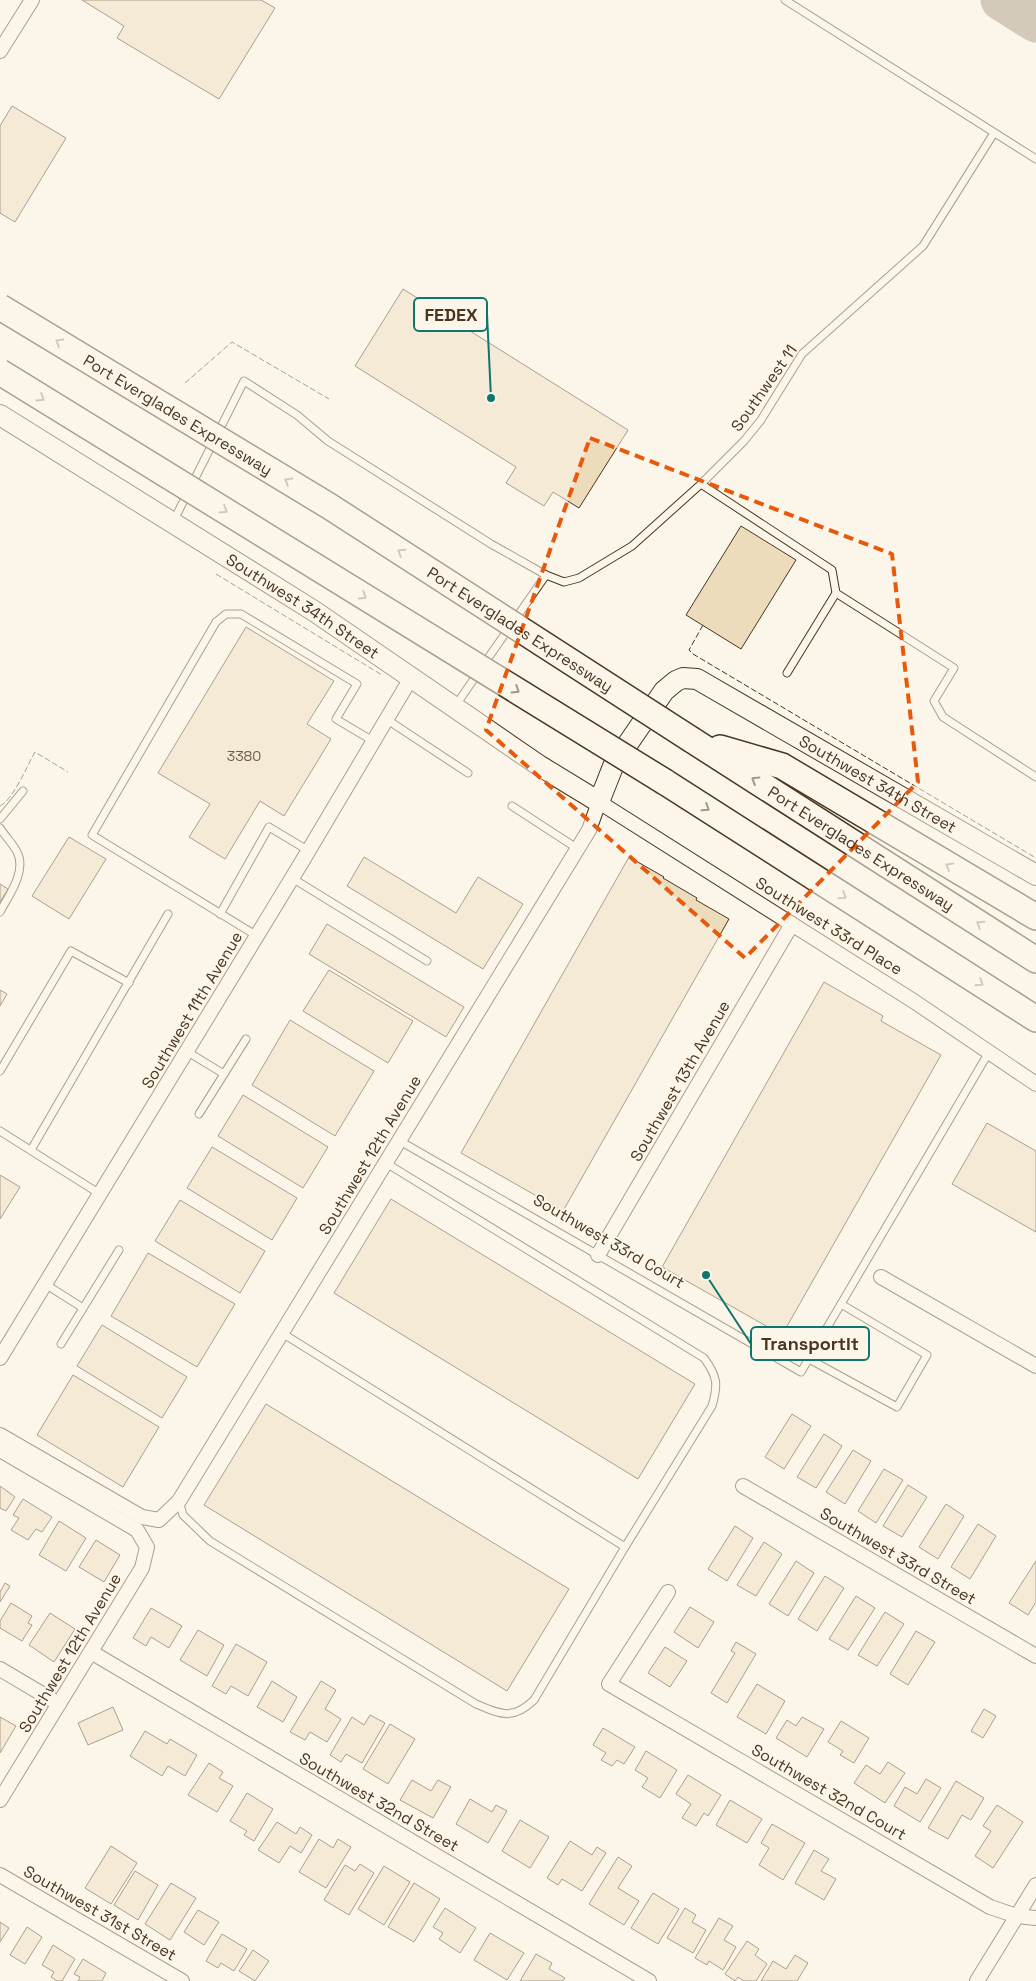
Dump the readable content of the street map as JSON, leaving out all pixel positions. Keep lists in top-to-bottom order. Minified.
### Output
{"streets":{"highway":["Port Everglades Expressway"],"street":["Southwest 34th Street","Southwest 33rd Place","Southwest 11th Avenue","Southwest 13th Avenue","Southwest 12th Avenue","Southwest 33rd Street","Southwest 32nd Court","Southwest 32nd Street","Southwest 31st Street"],"lane":["Southwest 11","Southwest 33rd Court"]},"crossings":[["Southwest 34th Street","Southwest 33rd Place"],["Southwest 34th Street","Southwest 11th Avenue"],["Southwest 34th Street","Southwest 12th Avenue"],["Southwest 33rd Place","Southwest 13th Avenue"],["Southwest 33rd Place","Southwest 12th Avenue"],["Southwest 13th Avenue","Southwest 33rd Court"],["Southwest 12th Avenue","Southwest 33rd Court"],["Southwest 12th Avenue","Southwest 32nd Street"]],"places":["FEDEX","TransportIt"],"house_numbers":["3380"]}
